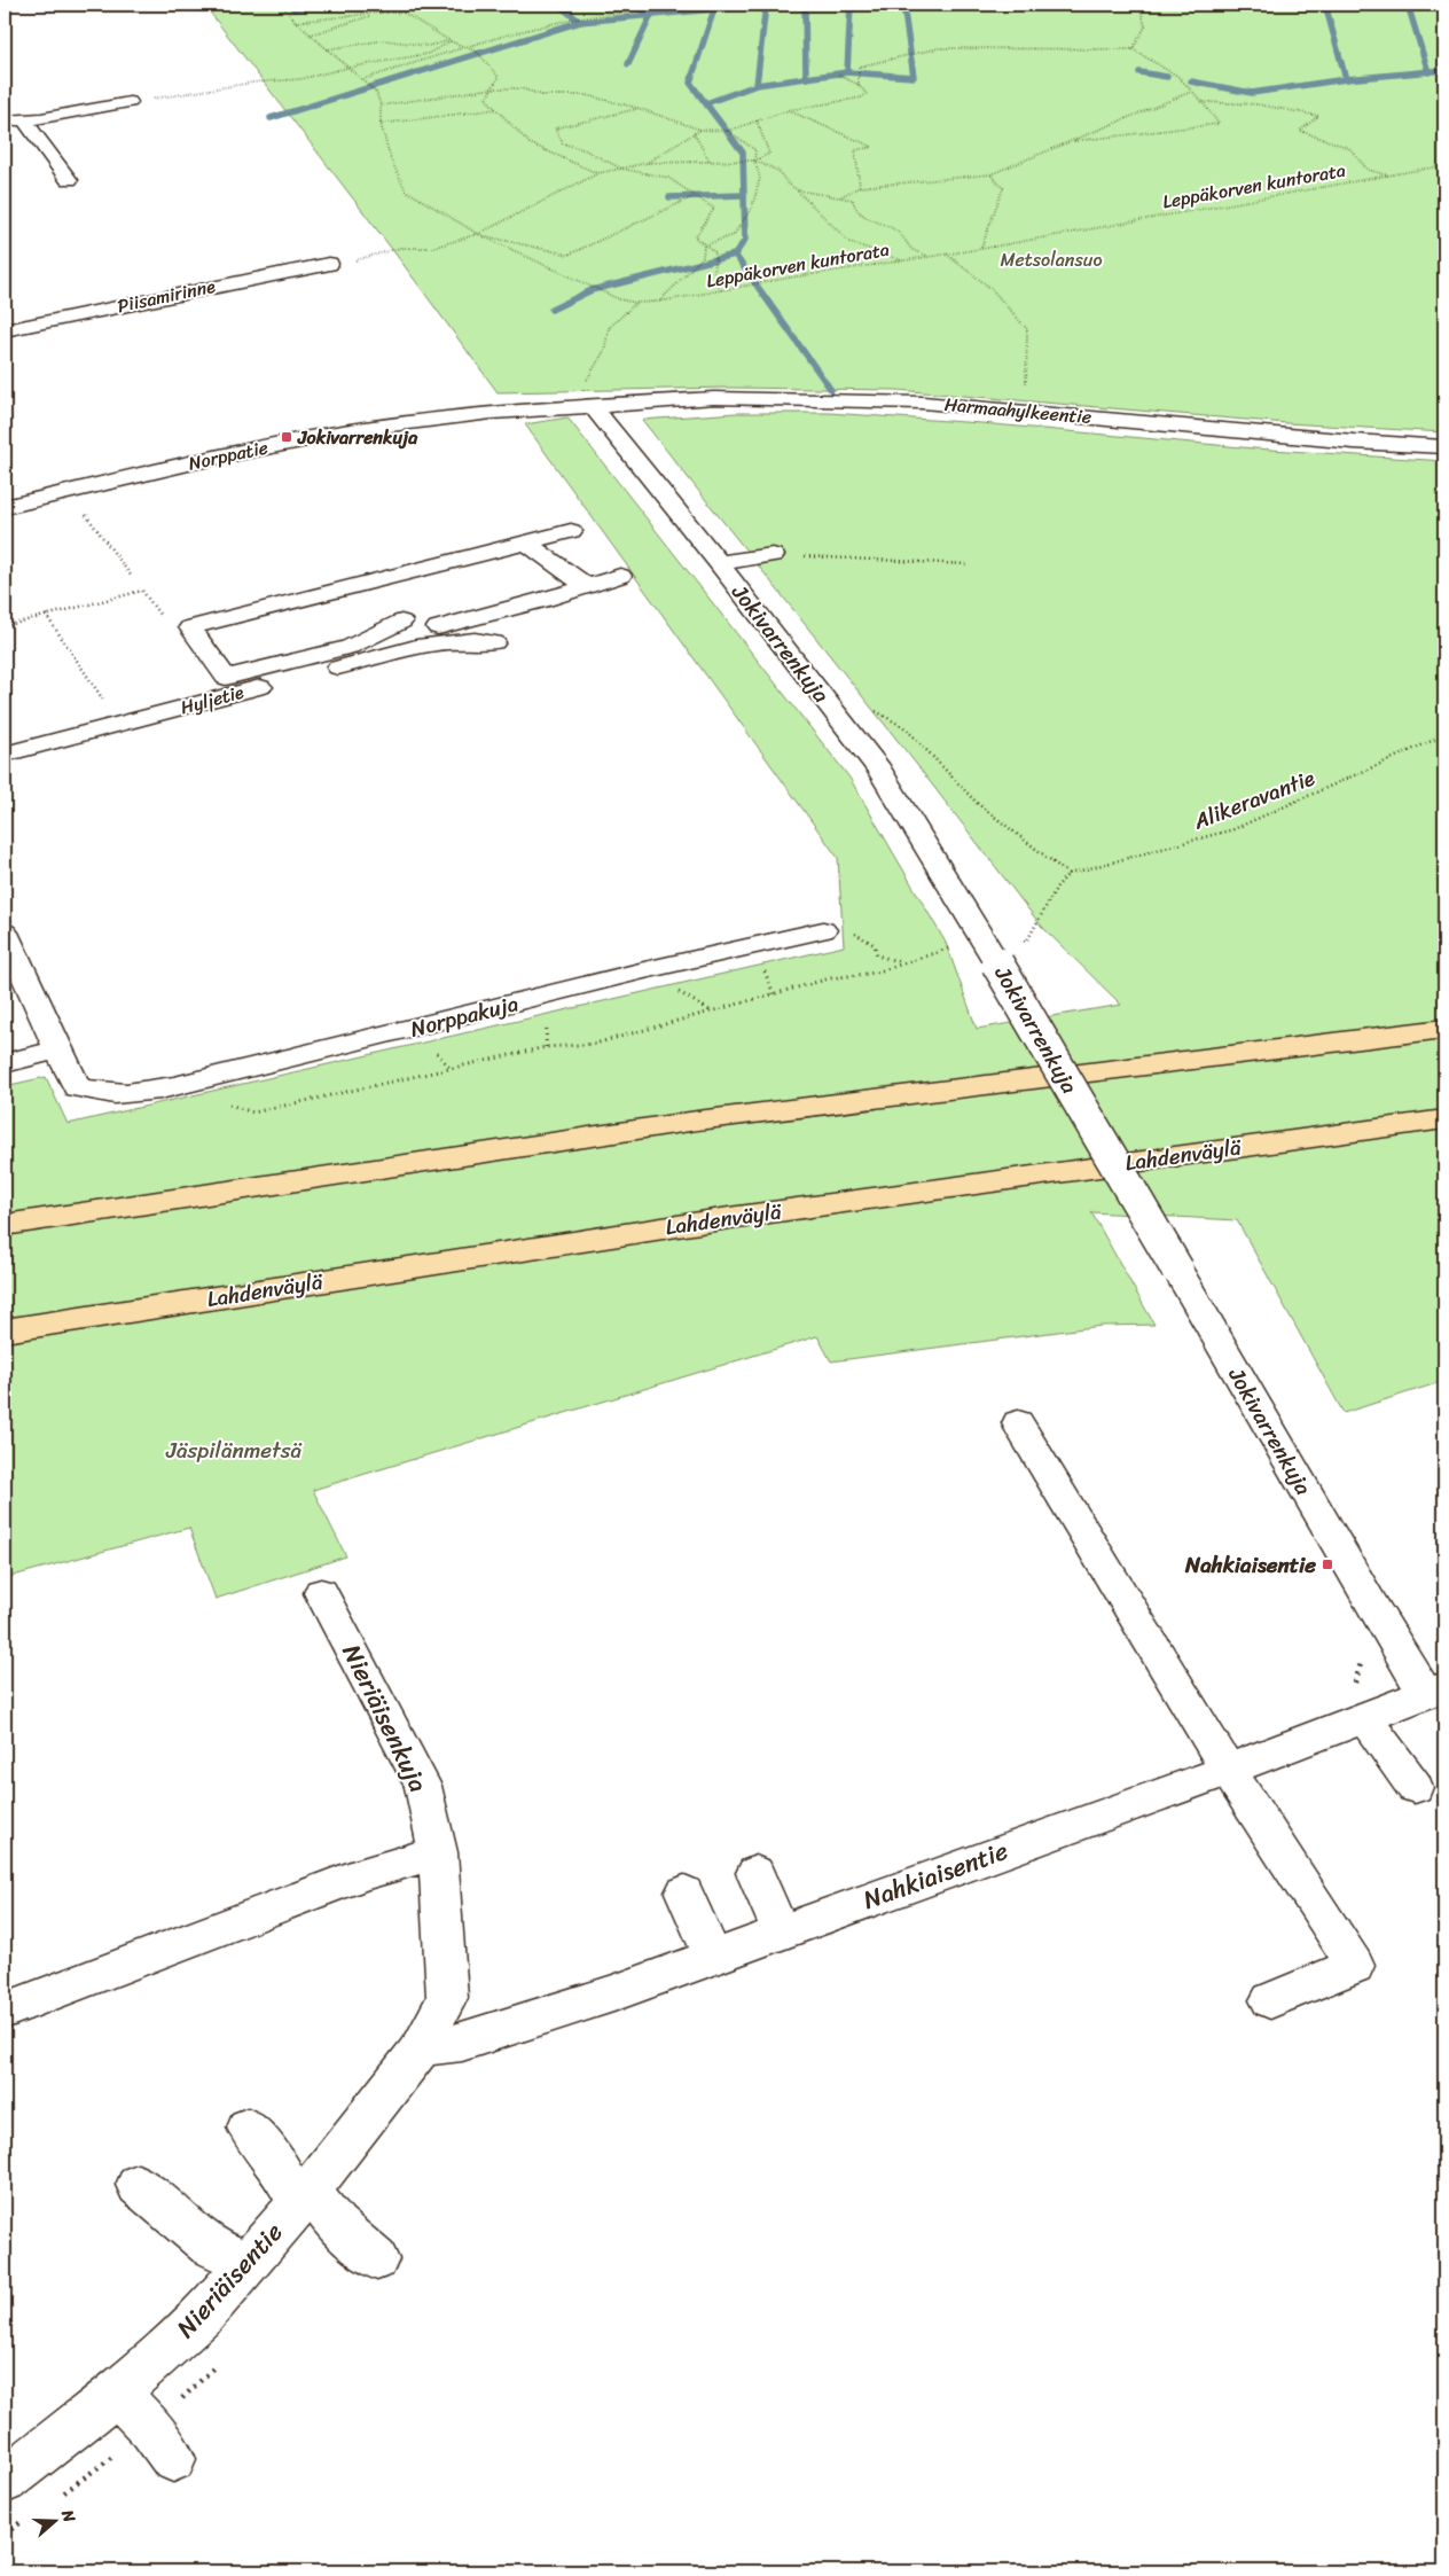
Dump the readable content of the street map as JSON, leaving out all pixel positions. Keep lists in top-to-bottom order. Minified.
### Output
{"streets":{"highway":["Lahdenväylä"],"street":["Piisamirinne","Harmaahylkeentie","Norppatie","Jokivarrenkuja","Hyljetie","Norppakuja","Nieriäisenkuja","Nahkiaisentie","Nieriäisentie"],"path":["Leppäkorven kuntorata","Alikeravantie"]},"crossings":[["Harmaahylkeentie","Norppatie"],["Harmaahylkeentie","Jokivarrenkuja"],["Norppatie","Jokivarrenkuja"],["Jokivarrenkuja","Nahkiaisentie"],["Nieriäisenkuja","Nahkiaisentie"],["Nieriäisenkuja","Nieriäisentie"],["Nahkiaisentie","Nieriäisentie"]],"parks":["Metsolansuo","Jäspilänmetsä"],"places":{"transit":["Jokivarrenkuja","Nahkiaisentie"]},"north":"right"}
